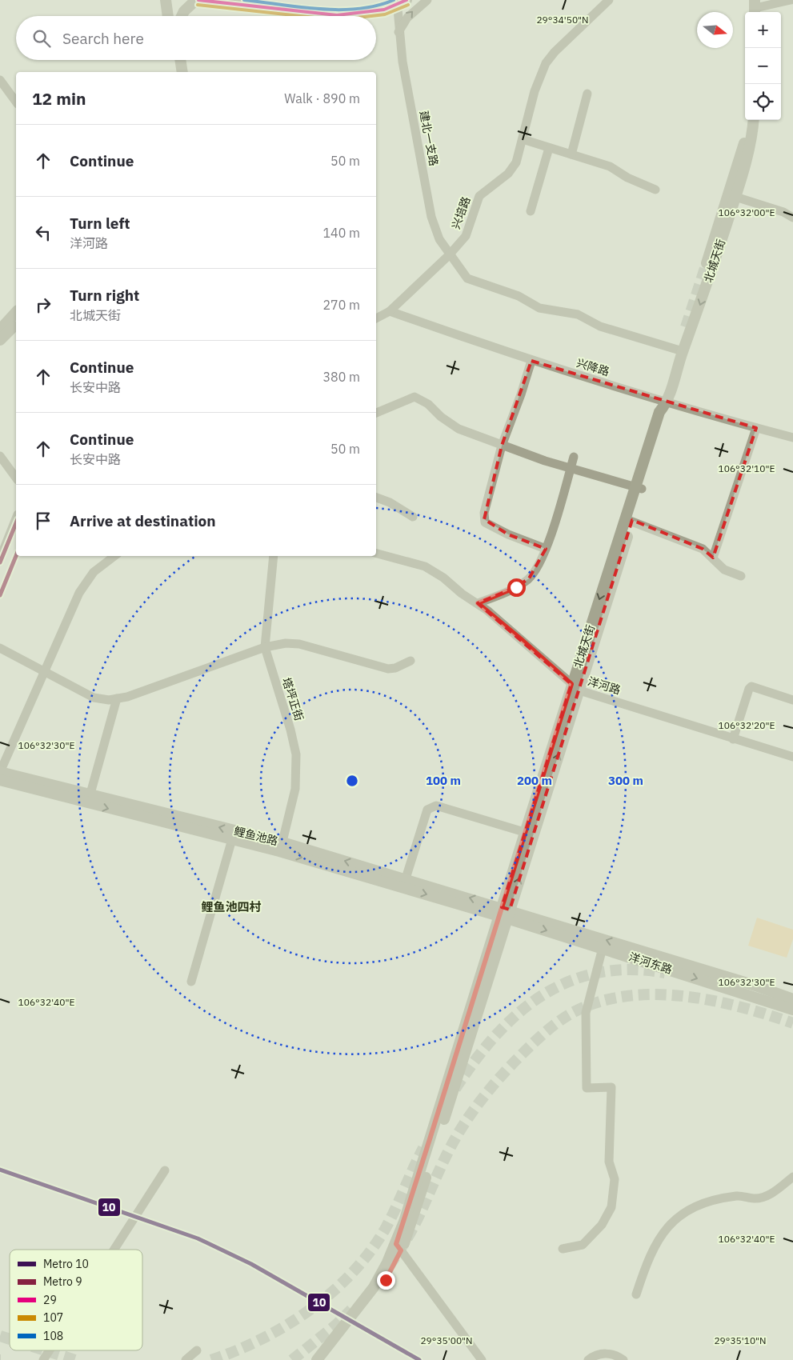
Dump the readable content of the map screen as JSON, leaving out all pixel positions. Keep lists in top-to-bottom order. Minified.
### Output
{"streets":{"main road":["北城天街","鲤鱼池路","洋河东路"],"street":["建北一支路","兴培路","兴降路","洋河路","塔坪正街"]},"crossings":[["建北一支路","兴培路"],["建北一支路","北城天街"],["兴培路","兴降路"],["北城天街","兴降路"],["北城天街","洋河路"],["北城天街","鲤鱼池路"],["北城天街","洋河东路"],["塔坪正街","鲤鱼池路"],["鲤鱼池路","洋河东路"]],"districts":["鲤鱼池四村"],"lines":["transit line 29","transit line 108","transit line 107","metro line 9","metro line 10"],"legend":["Metro 10","Metro 9","29","107","108"],"north":"right","page":{"map_buttons":["+","−"],"search":"Search here","heading":["12 min","Walk · 890 m"],"list":[["Continue","50 m"],["Turn left","洋河路","140 m"],["Turn right","北城天街","270 m"],["Continue","长安中路","380 m"],["Continue","长安中路","50 m"],"Arrive at destination"]},"coordinates":["29°34'50\"N","106°32'00\"E","106°32'10\"E","106°32'20\"E","106°32'30\"E","106°32'40\"E","29°35'00\"N","29°35'10\"N"],"rings":["100 m","200 m","300 m"]}
